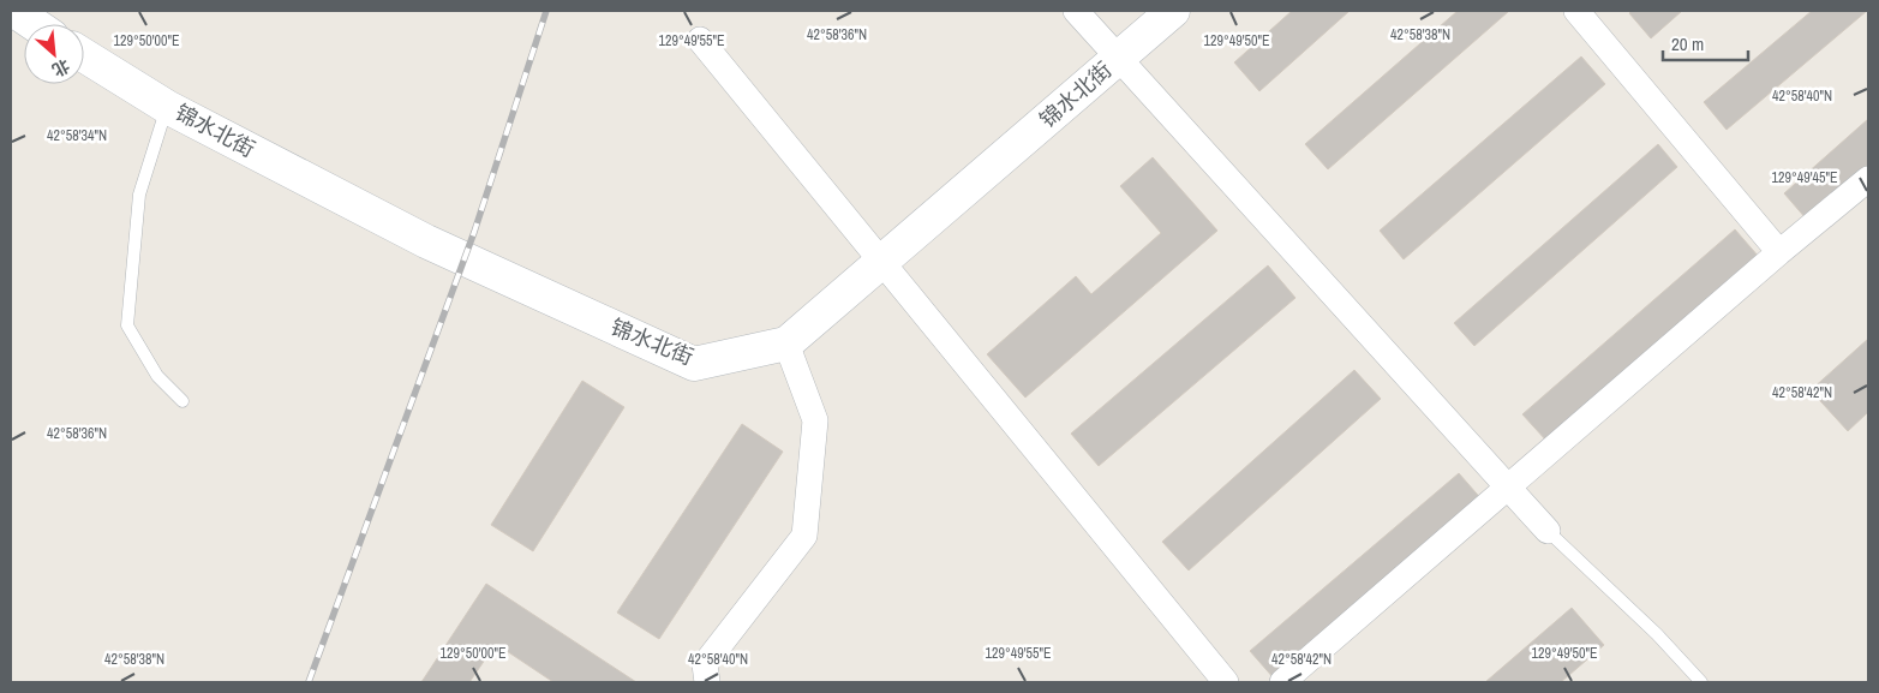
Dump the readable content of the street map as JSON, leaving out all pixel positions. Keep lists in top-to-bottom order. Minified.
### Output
{"streets":{"main road":["锦水北街"]},"scale_bar":"20 m","north":"bottom right","coordinates":["42°58'36\"N","42°58'38\"N","129°50'00\"E","129°49'55\"E","129°49'50\"E","42°58'40\"N","42°58'34\"N","129°49'45\"E","42°58'42\"N"]}
